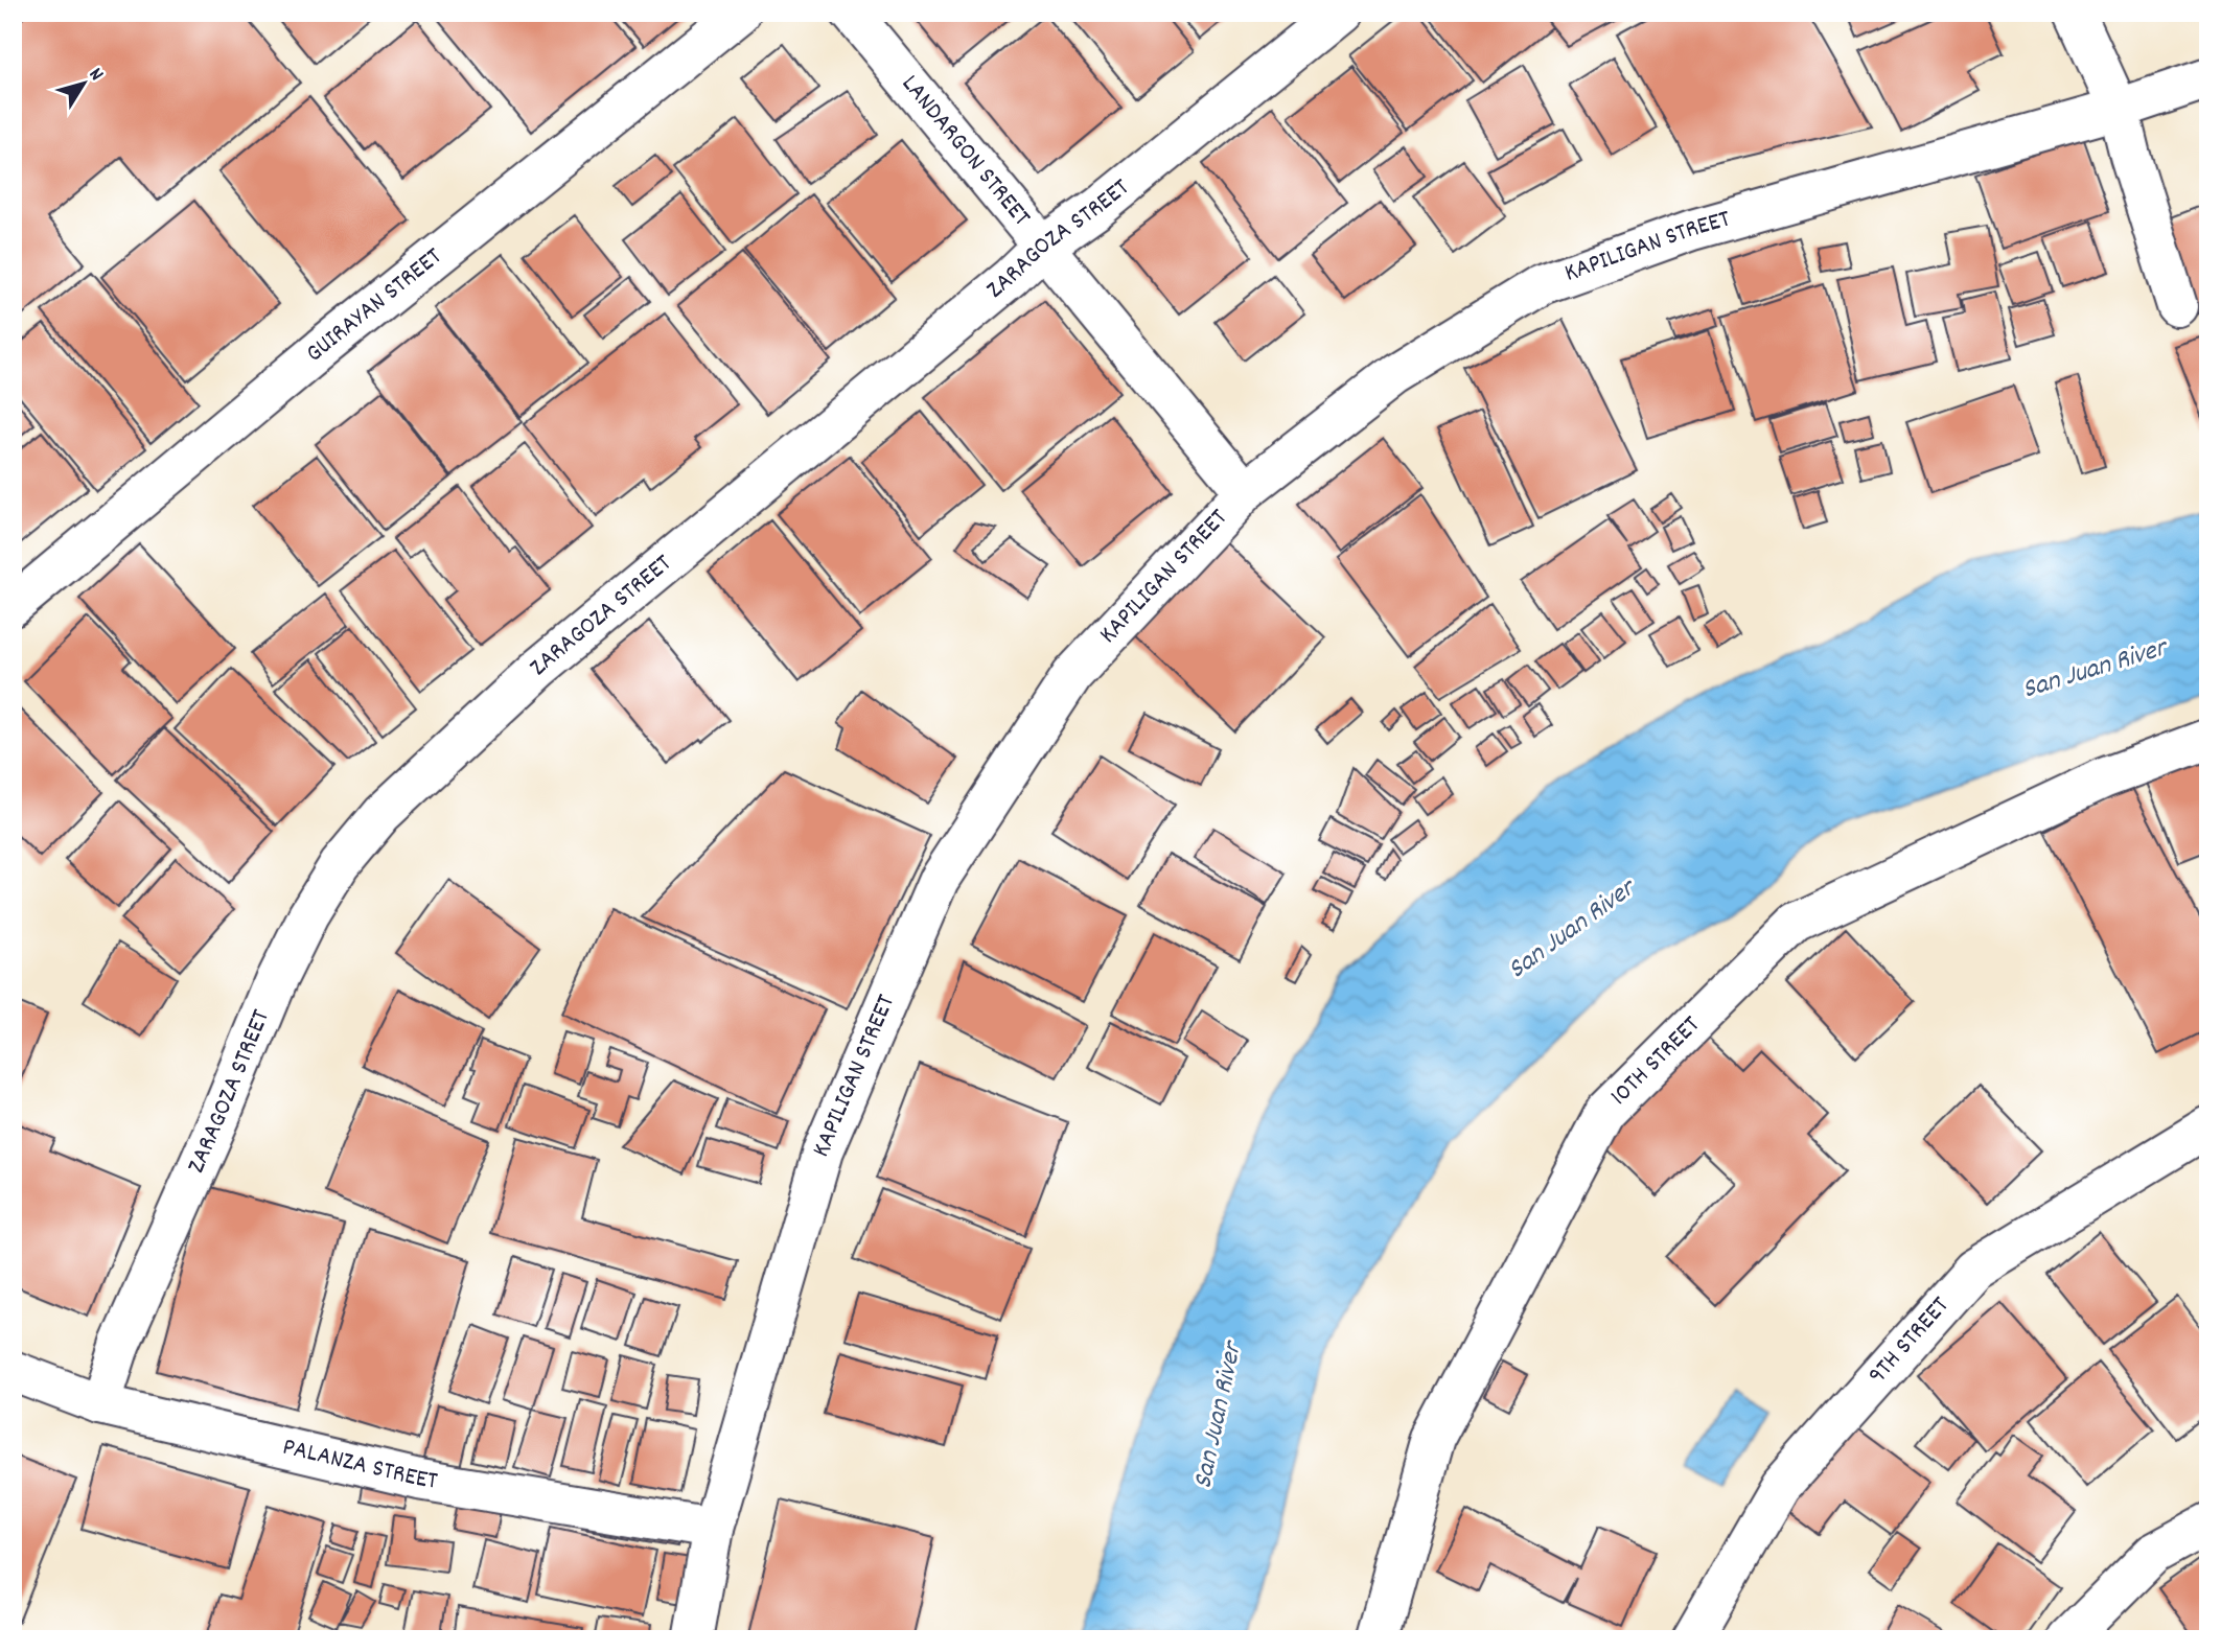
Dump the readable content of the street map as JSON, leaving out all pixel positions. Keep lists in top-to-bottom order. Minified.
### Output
{"streets":{"street":["LANDARGON STREET","ZARAGOZA STREET","KAPILIGAN STREET","GUIRAYAN STREET","10TH STREET","9TH STREET","PALANZA STREET"]},"crossings":[["LANDARGON STREET","ZARAGOZA STREET"],["LANDARGON STREET","KAPILIGAN STREET"],["ZARAGOZA STREET","PALANZA STREET"],["KAPILIGAN STREET","PALANZA STREET"]],"water":["San Juan River"],"north":"top right"}
